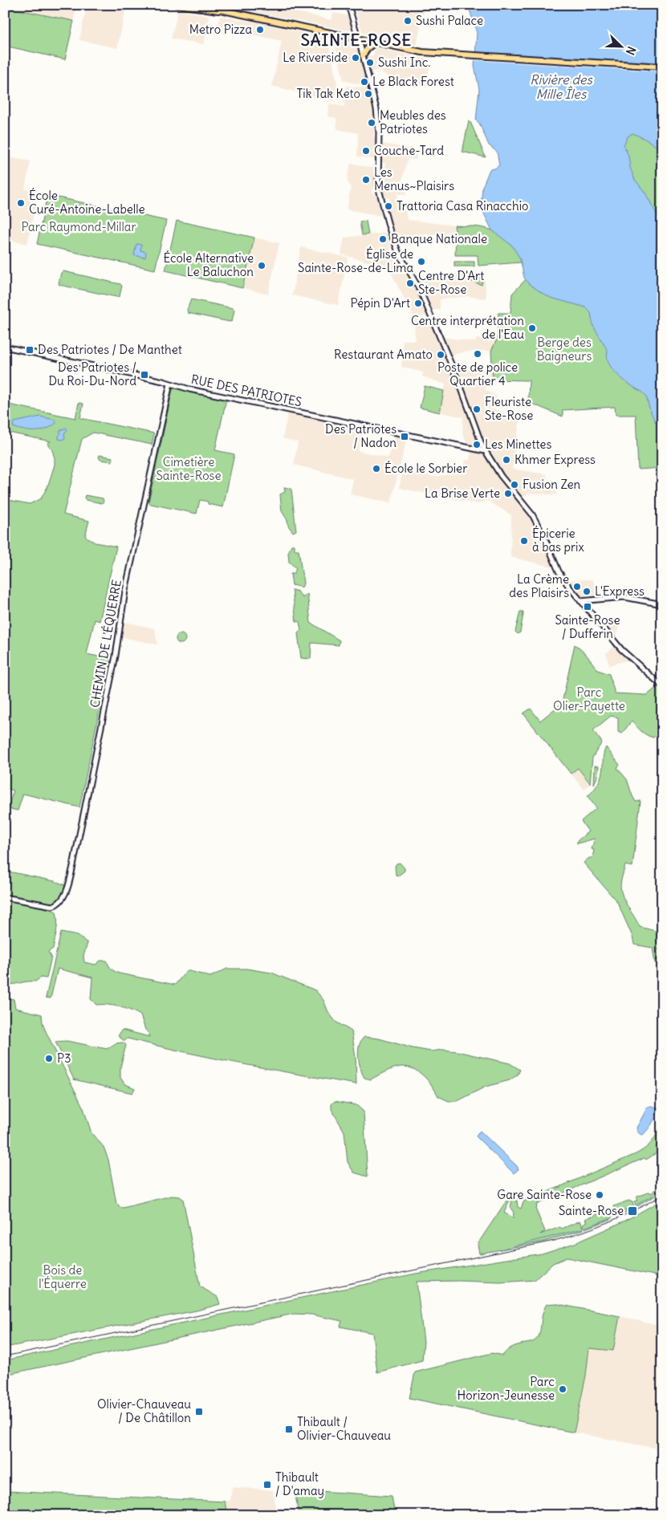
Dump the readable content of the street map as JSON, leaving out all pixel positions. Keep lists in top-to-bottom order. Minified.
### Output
{"streets":{"street":["RUE DES PATRIOTES","CHEMIN DE L'ÉQUERRE"]},"crossings":[["RUE DES PATRIOTES","CHEMIN DE L'ÉQUERRE"]],"districts":["SAINTE-ROSE"],"water":["Rivière des Mille Îles"],"parks":["Parc Raymond-Millar","Berge des Baigneurs","Cimetière Sainte-Rose","Parc Olier-Payette","Bois de l'Équerre"],"places":{"other":["Sushi Palace","Metro Pizza","Le Riverside","Sushi Inc.","Le Black Forest","Tik Tak Keto","Meubles des Patriotes","Couche-Tard","Les Menus~Plaisirs","École Curé-Antoine-Labelle","Trattoria Casa Rinacchio","Banque Nationale","Église de Sainte-Rose-de-Lima","École Alternative Le Baluchon","Centre D'Art Ste-Rose","Pépin D'Art","Centre interprétation de l'Eau","Poste de police Quartier 4","Restaurant Amato","Fleuriste Ste-Rose","Les Minettes","Khmer Express","École le Sorbier","Fusion Zen","La Brise Verte","Épicerie à bas prix","La Crème des Plaisirs","L'Express","P3","Gare Sainte-Rose","Parc Horizon-Jeunesse"],"transit":["Des Patriotes / De Manthet","Des Patriotes / Du Roi-Du-Nord","Des Patriotes / Nadon","Sainte-Rose / Dufferin","Sainte-Rose","Olivier-Chauveau / De Châtillon","Thibault / Olivier-Chauveau","Thibault / D'amay"]},"north":"bottom right"}
